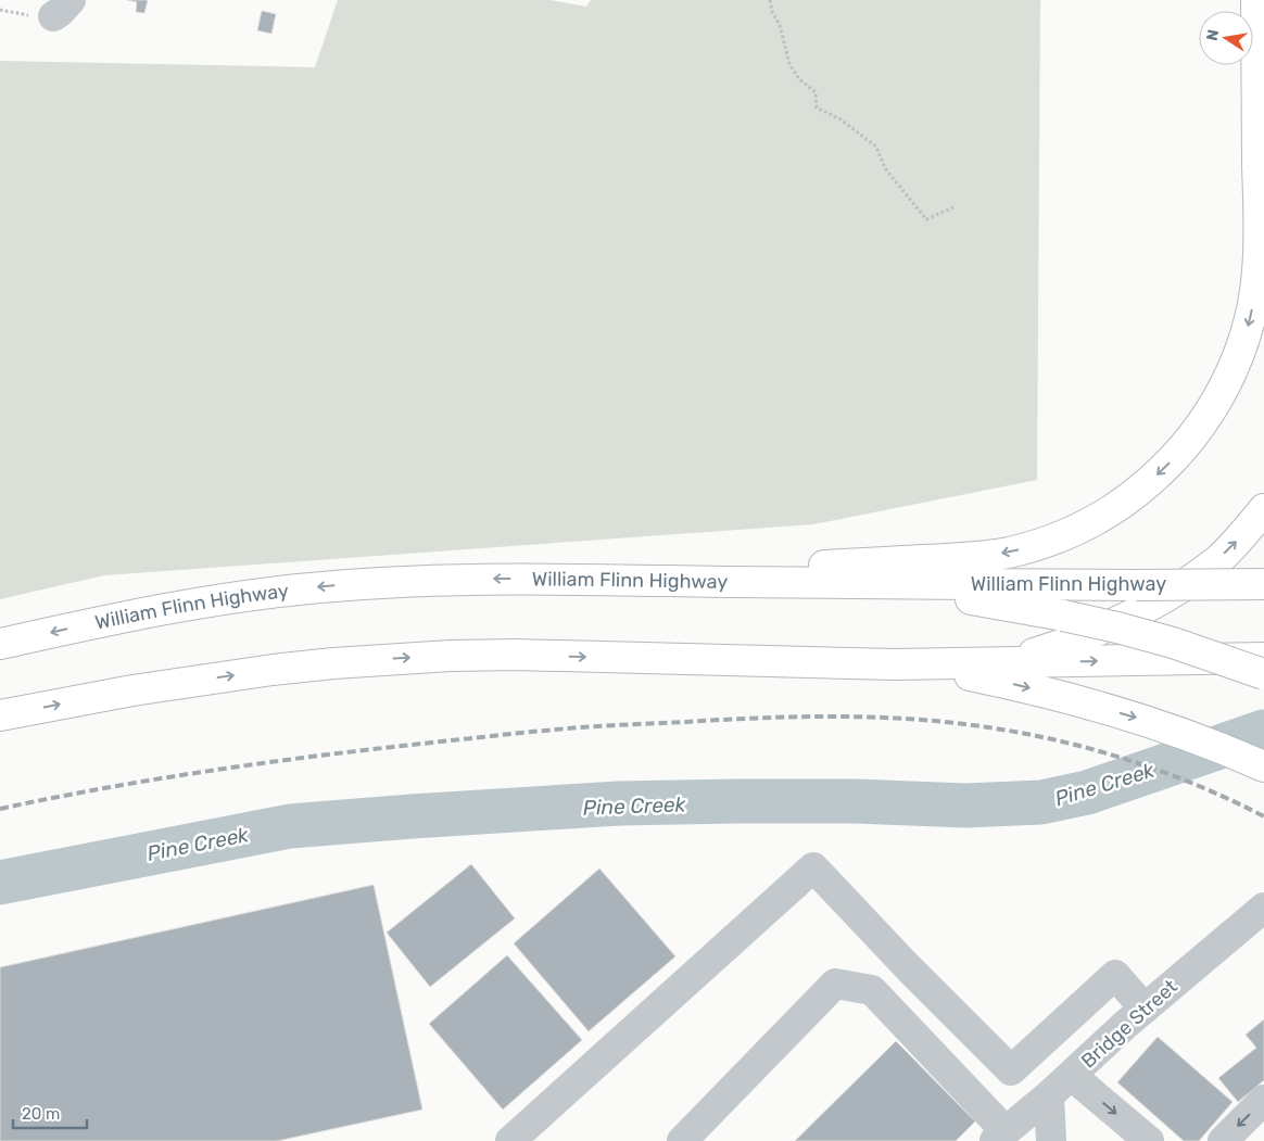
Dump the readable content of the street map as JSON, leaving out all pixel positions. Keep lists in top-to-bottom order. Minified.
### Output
{"streets":{"highway":["William Flinn Highway"],"street":["Bridge Street"]},"water":["Pine Creek"],"scale_bar":"20 m","north":"left"}
